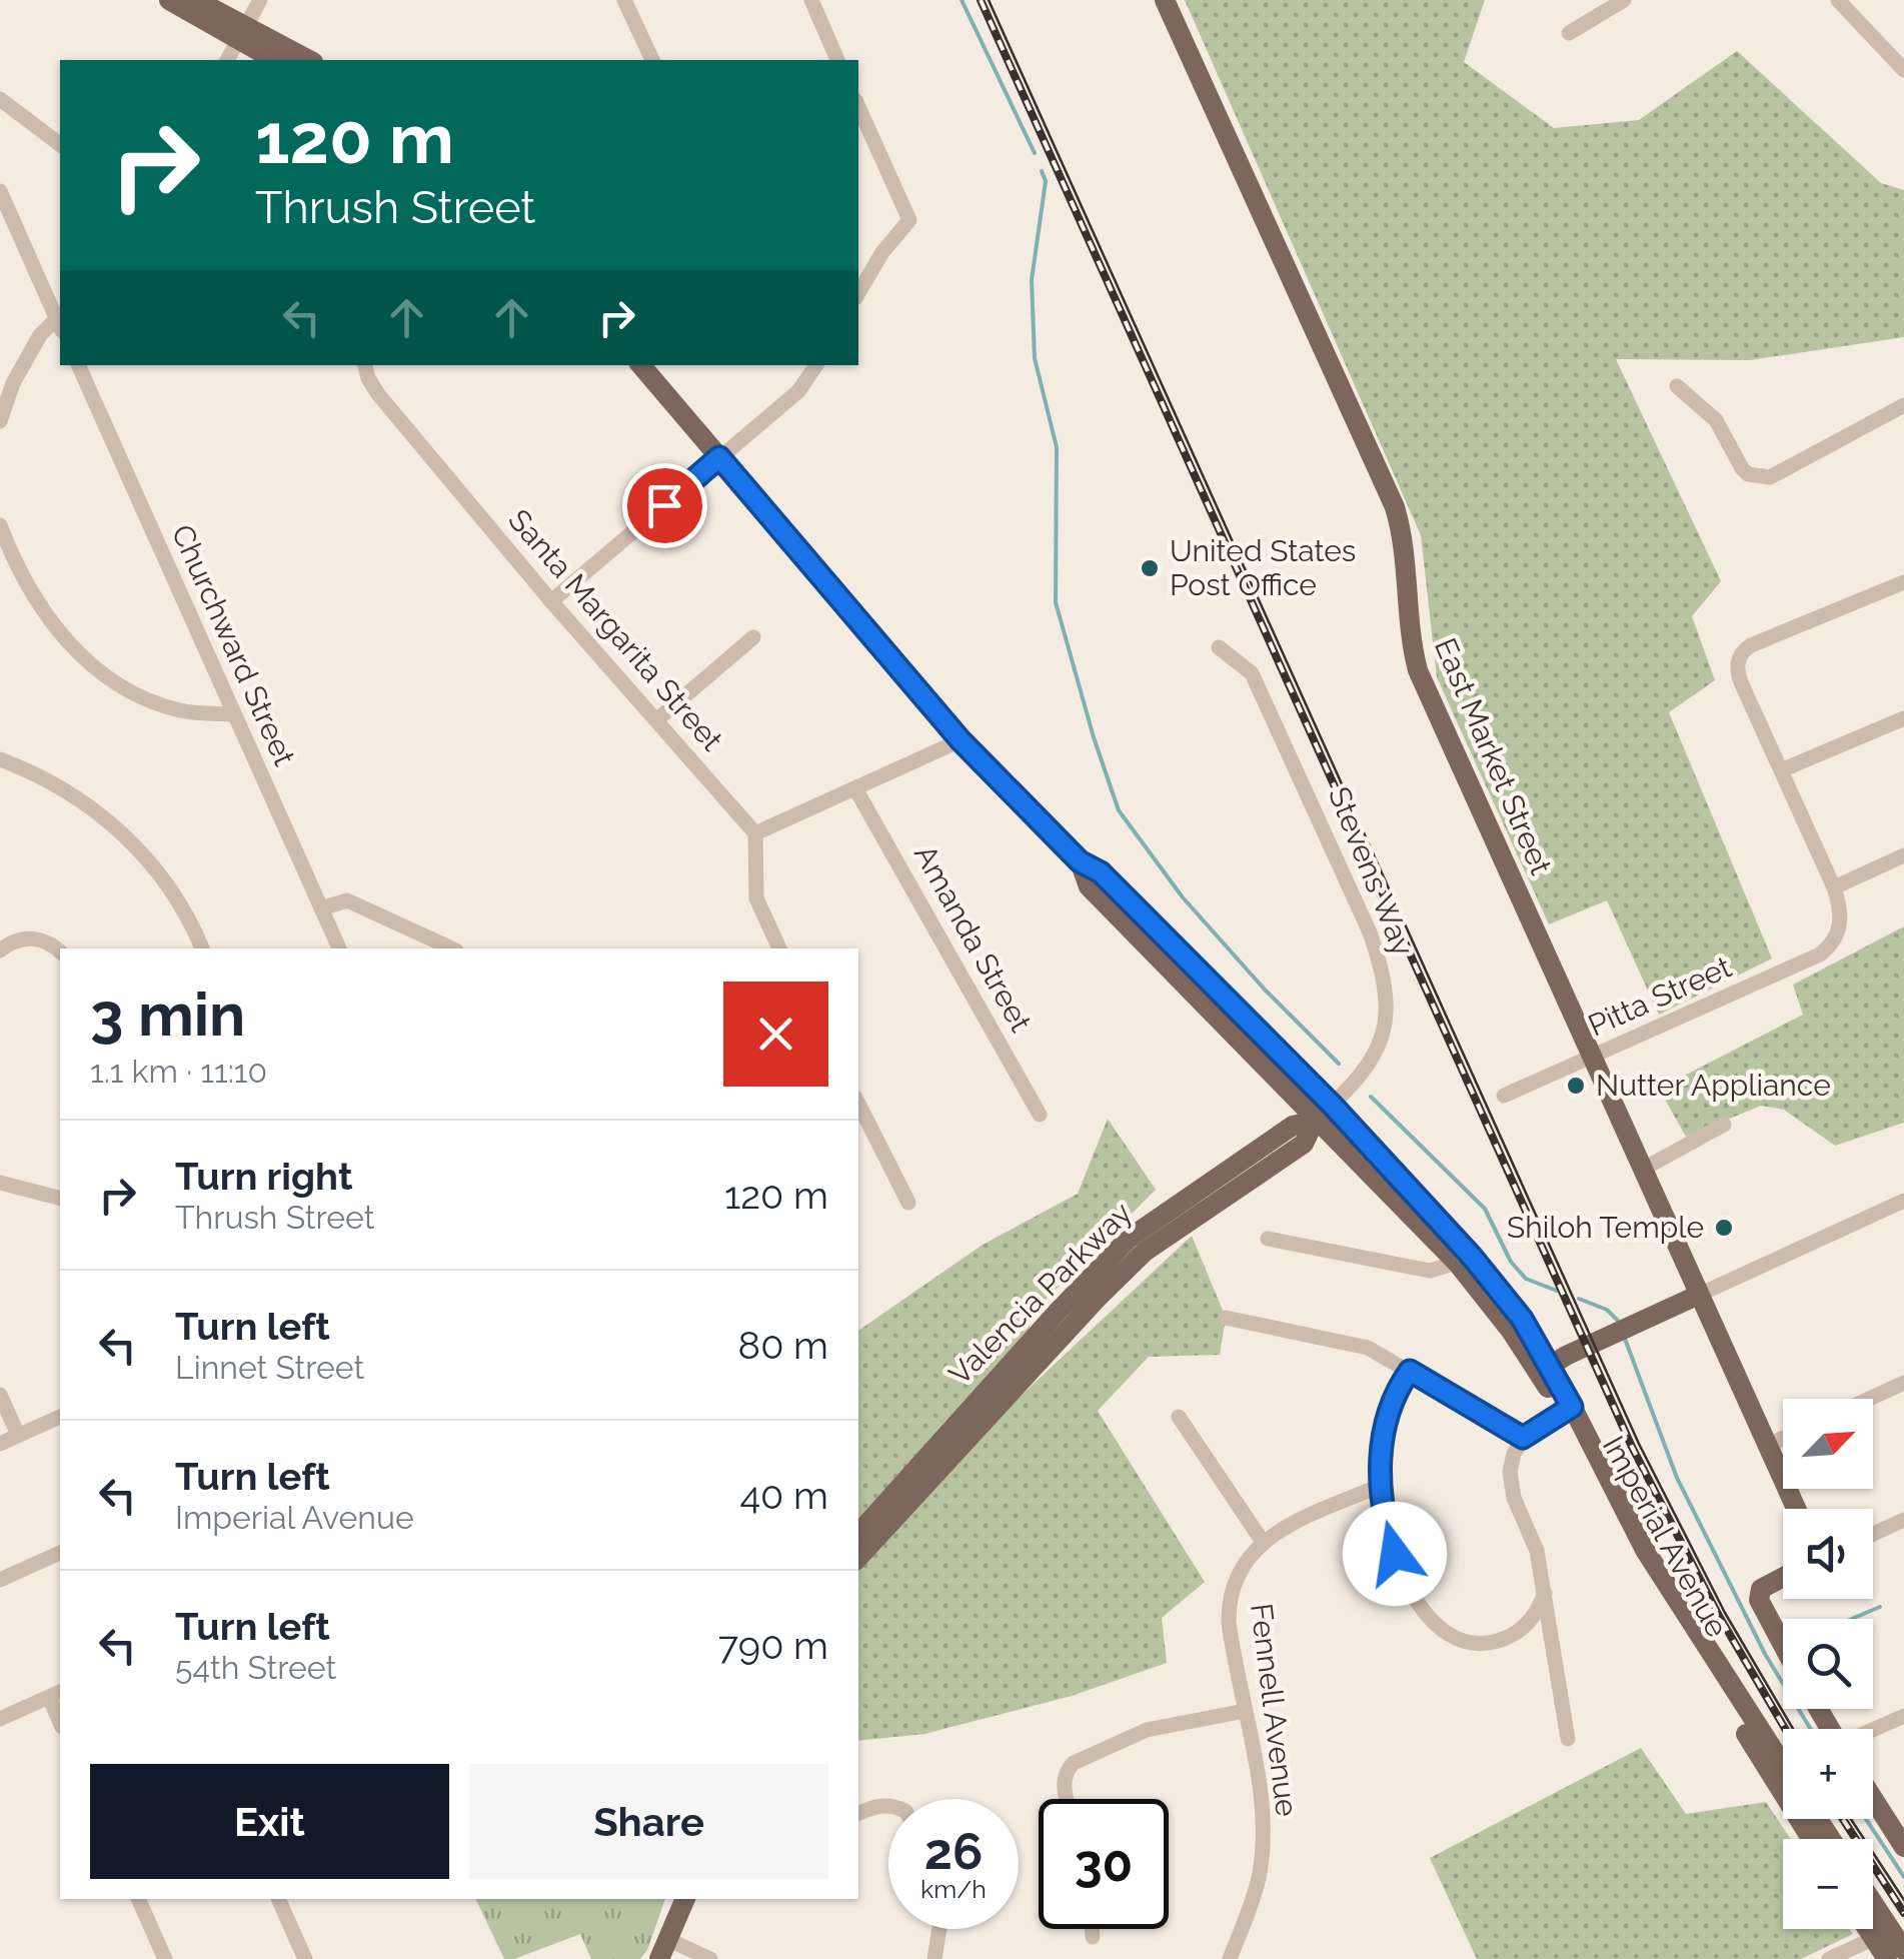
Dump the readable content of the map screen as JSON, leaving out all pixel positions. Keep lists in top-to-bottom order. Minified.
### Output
{"streets":{"main road":["East Market Street","Stevens Way","Valencia Parkway","Imperial Avenue"],"street":["Santa Margarita Street","Churchward Street","Amanda Street","Pitta Street","Fennell Avenue"]},"crossings":[["East Market Street","Pitta Street"],["Stevens Way","Valencia Parkway"],["Stevens Way","Imperial Avenue"],["Valencia Parkway","Imperial Avenue"]],"places":["United States Post Office","Nutter Appliance","Shiloh Temple"],"north":"top right","page":{"turn":["120 m","Thrush Street"],"heading":["3 min","1.1 km · 11:10"],"list":[{"name":"Turn right","note":"Thrush Street","value":"120 m"},{"name":"Turn left","note":"Linnet Street","value":"80 m"},{"name":"Turn left","note":"Imperial Avenue","value":"40 m"},{"name":"Turn left","note":"54th Street","value":"790 m"}],"map_buttons":["+","−"],"buttons":["Exit","Share"],"speed":"26 km/h","limit":"30"}}
